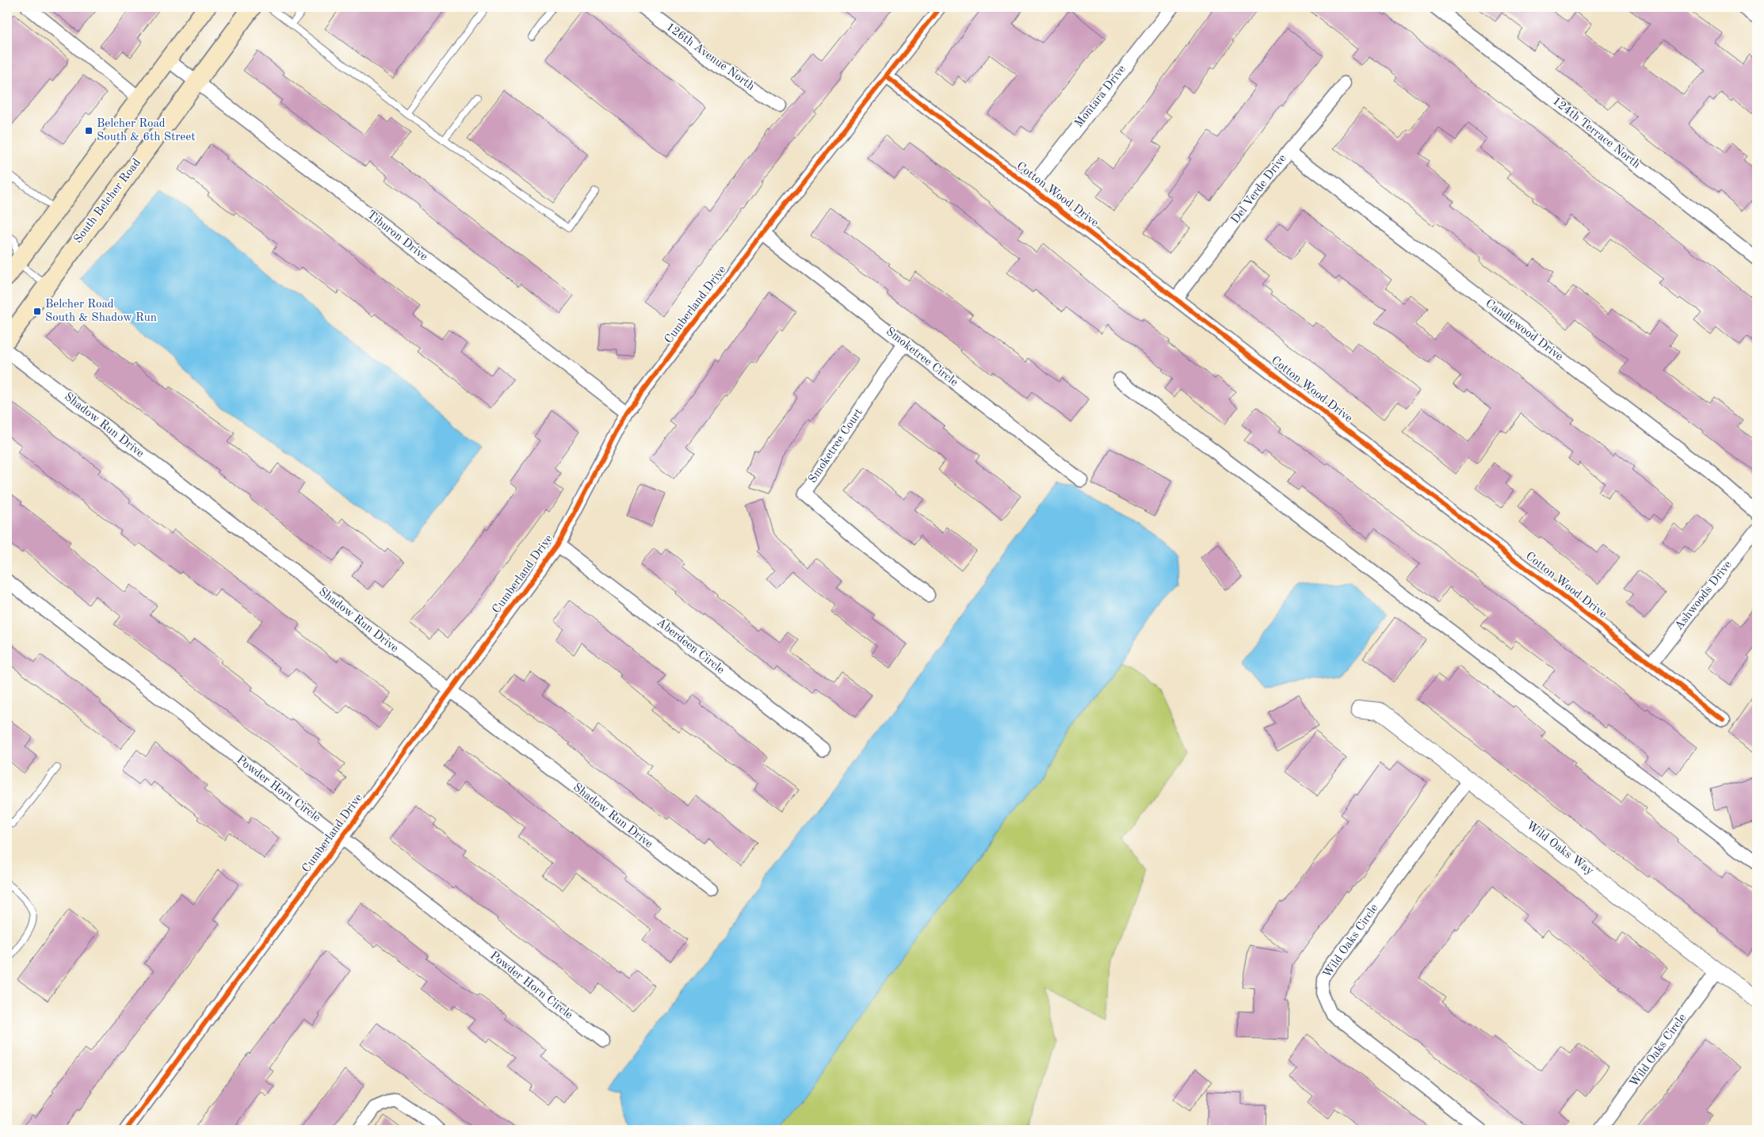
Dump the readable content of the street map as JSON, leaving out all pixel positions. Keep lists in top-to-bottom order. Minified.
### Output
{"streets":{"main road":["South Belcher Road"],"street":["126th Avenue North","Montara Drive","124th Terrace North","Del Verde Drive","Cotton Wood Drive","Tiburon Drive","Cumberland Drive","Candlewood Drive","Smoketree Circle","Shadow Run Drive","Smoketree Court","Ashwoods Drive","Aberdeen Circle","Powder Horn Circle","Wild Oaks Way","Wild Oaks Circle"]},"crossings":[["Montara Drive","Cotton Wood Drive"],["Del Verde Drive","Cotton Wood Drive"],["Del Verde Drive","Candlewood Drive"],["Cotton Wood Drive","Cumberland Drive"],["Cotton Wood Drive","Ashwoods Drive"],["South Belcher Road","Tiburon Drive"],["Tiburon Drive","Cumberland Drive"],["Cumberland Drive","Smoketree Circle"],["Cumberland Drive","Shadow Run Drive"],["Cumberland Drive","Aberdeen Circle"],["Cumberland Drive","Powder Horn Circle"],["Smoketree Circle","Smoketree Court"],["Wild Oaks Way","Wild Oaks Circle"]],"places":{"transit":["Belcher Road South & 6th Street","Belcher Road South & Shadow Run"]}}
